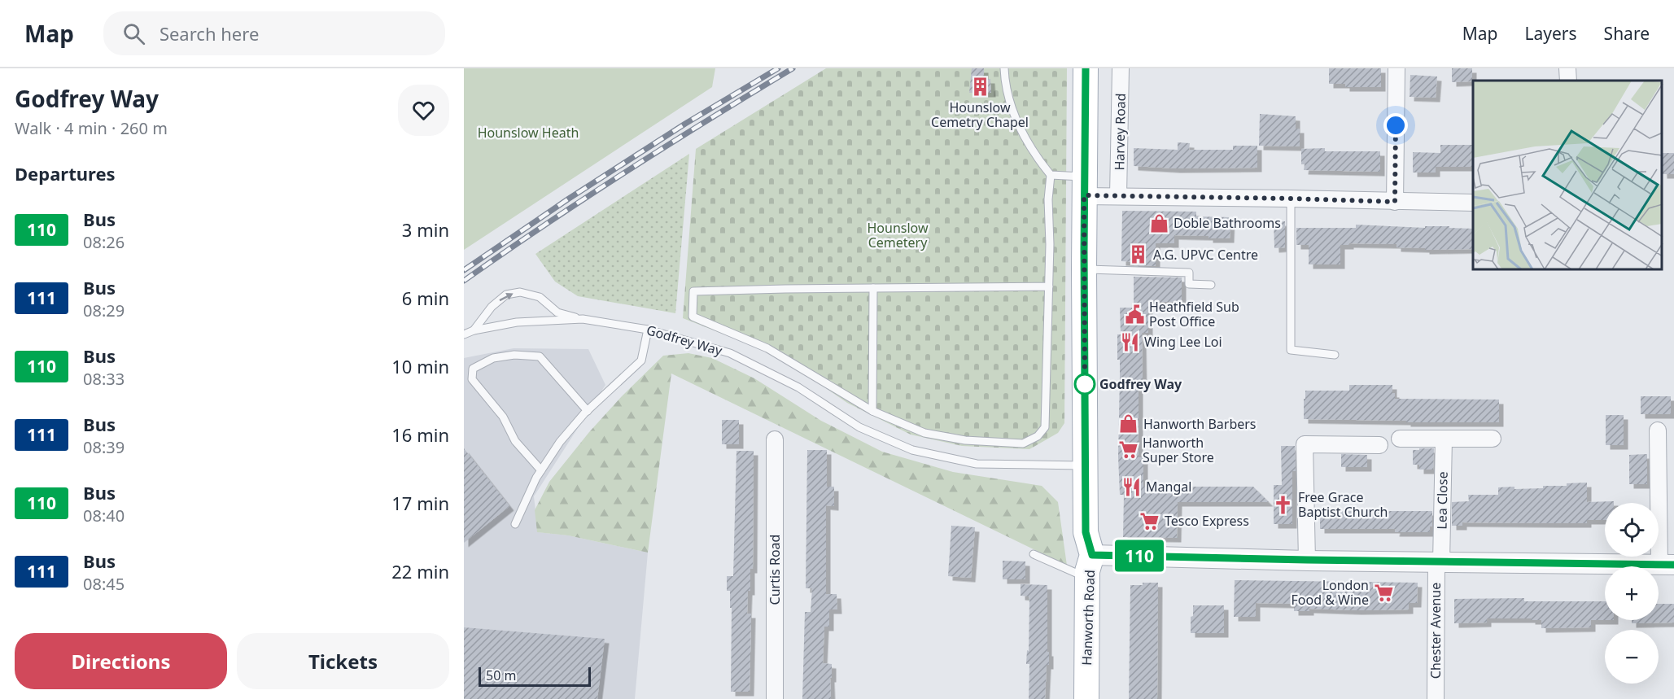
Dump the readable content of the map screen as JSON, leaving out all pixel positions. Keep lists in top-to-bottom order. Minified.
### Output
{"streets":{"main road":["Hanworth Road"],"street":["Harvey Road","Lea Close","Curtis Road","Chester Avenue"],"lane":["Godfrey Way"]},"crossings":[["Godfrey Way","Hanworth Road"],["Lea Close","Chester Avenue"]],"parks":["Hounslow Heath","Hounslow Cemetery"],"places":{"building":["Hounslow Cemetry Chapel","A.G. UPVC Centre"],"shop":["Doble Bathrooms","Hanworth Barbers"],"public building":["Heathfield Sub Post Office"],"restaurant":["Wing Lee Loi","Mangal"],"other":["Godfrey Way"],"supermarket":["Hanworth Super Store","Tesco Express","London Food & Wine"],"church":["Free Grace Baptist Church"]},"lines":["bus line 110"],"scale_bar":"50 m","page":{"header":"Map","search":"Search here","nav":["Map","Layers","Share"],"heading":[["Godfrey Way","Walk · 4 min · 260 m"],"Departures"],"on_map":"110","list":[{"mark":"110","name":"Bus","note":"08:26","value":"3 min"},{"mark":"111","name":"Bus","note":"08:29","value":"6 min"},{"mark":"110","name":"Bus","note":"08:33","value":"10 min"},{"mark":"111","name":"Bus","note":"08:39","value":"16 min"},{"mark":"110","name":"Bus","note":"08:40","value":"17 min"},{"mark":"111","name":"Bus","note":"08:45","value":"22 min"}],"map_buttons":["+","−"],"buttons":["Directions","Tickets"],"scale":"50 m"}}
